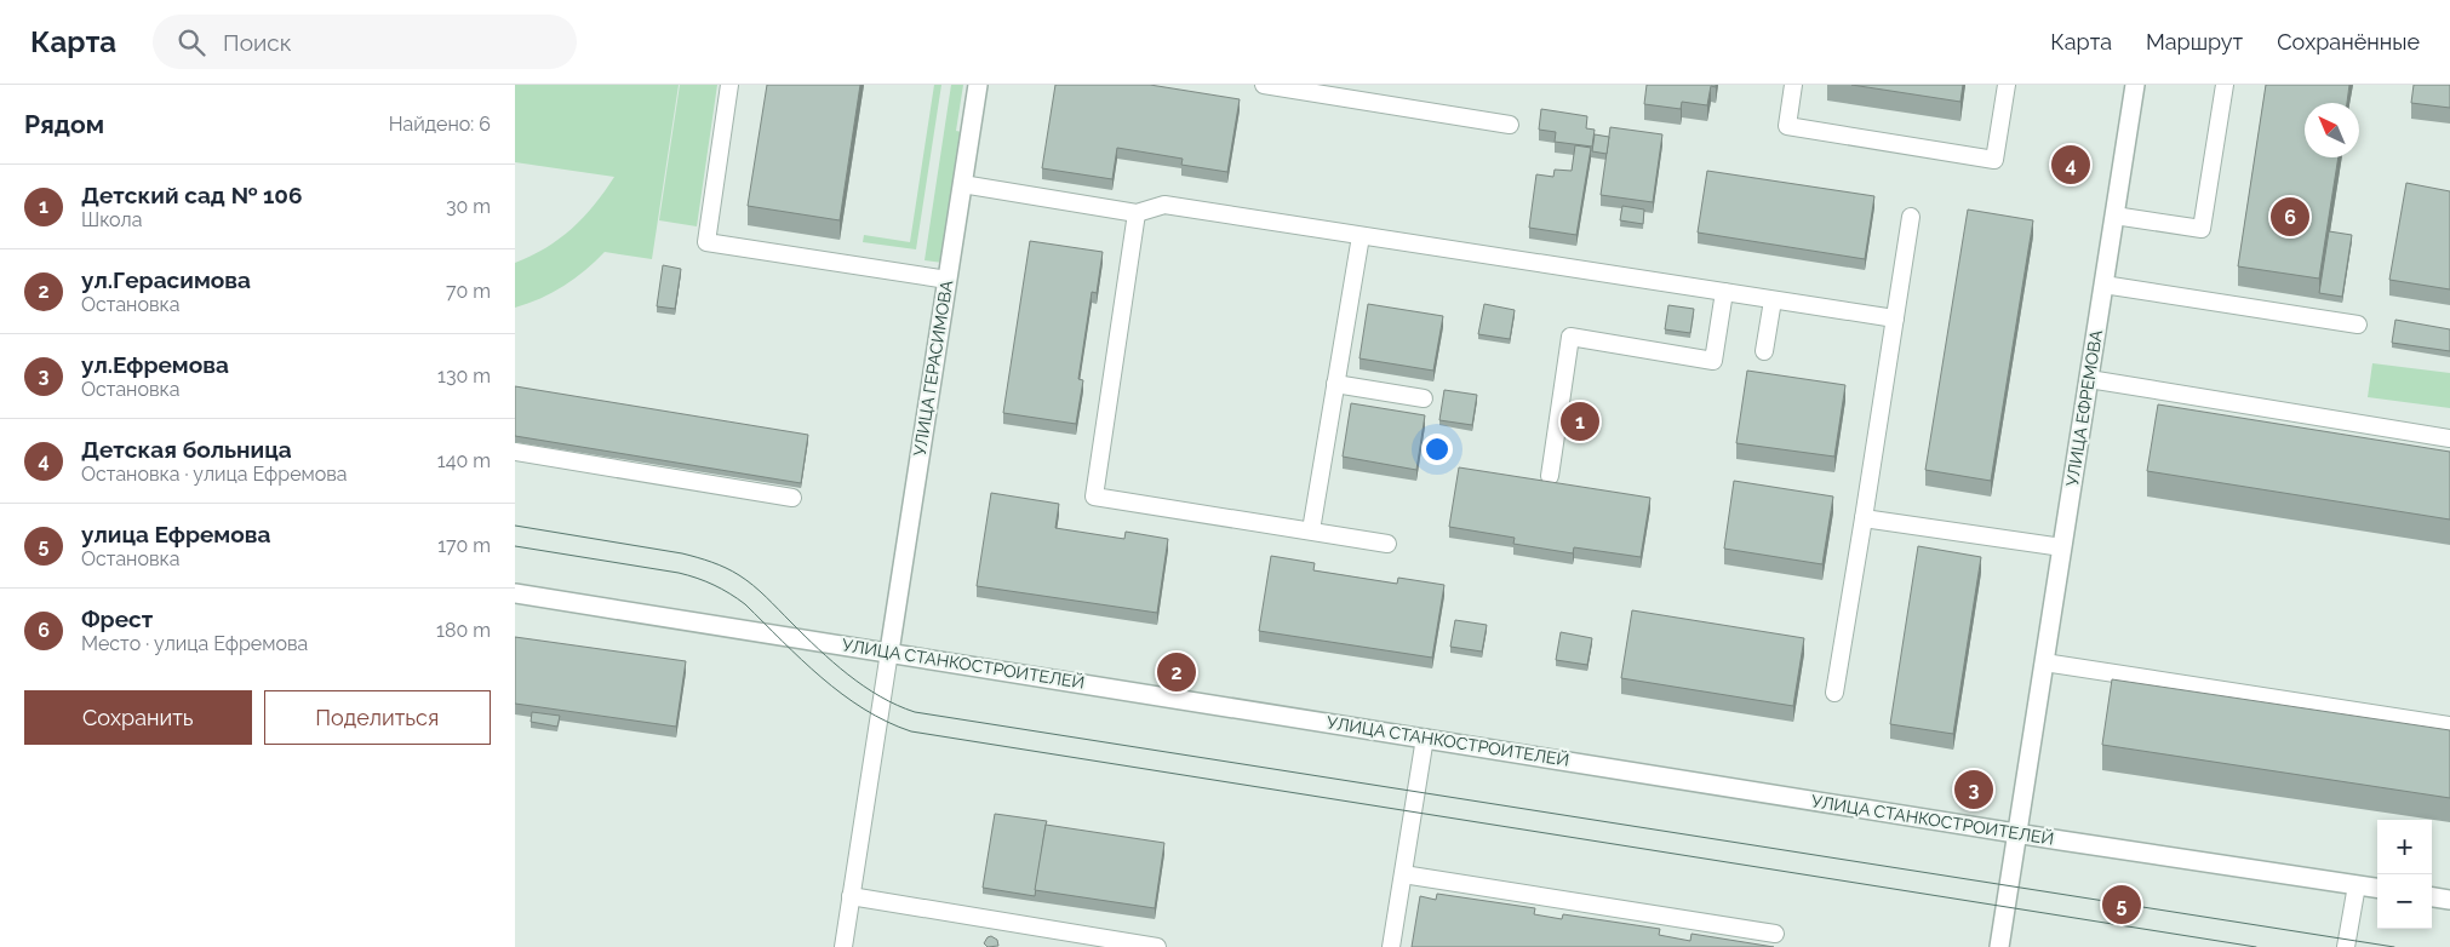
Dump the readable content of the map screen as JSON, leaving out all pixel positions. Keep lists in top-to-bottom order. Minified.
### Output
{"streets":{"street":["УЛИЦА ГЕРАСИМОВА","УЛИЦА ЕФРЕМОВА","УЛИЦА СТАНКОСТРОИТЕЛЕЙ"]},"crossings":[["УЛИЦА ГЕРАСИМОВА","УЛИЦА СТАНКОСТРОИТЕЛЕЙ"],["УЛИЦА ЕФРЕМОВА","УЛИЦА СТАНКОСТРОИТЕЛЕЙ"]],"north":"top left","page":{"header":"Карта","search":"Поиск","nav":["Карта","Маршрут","Сохранённые"],"heading":["Рядом","Найдено: 6"],"pins":["4","6","1","2","3","5"],"list":[{"mark":"1","name":"Детский сад № 106","note":"Школа","value":"30 m"},{"mark":"2","name":"ул.Герасимова","note":"Остановка","value":"70 m"},{"mark":"3","name":"ул.Ефремова","note":"Остановка","value":"130 m"},{"mark":"4","name":"Детская больница","note":"Остановка · улица Ефремова","value":"140 m"},{"mark":"5","name":"улица Ефремова","note":"Остановка","value":"170 m"},{"mark":"6","name":"Фрест","note":"Место · улица Ефремова","value":"180 m"}],"buttons":["Сохранить","Поделиться"],"map_buttons":["+","−"]}}
